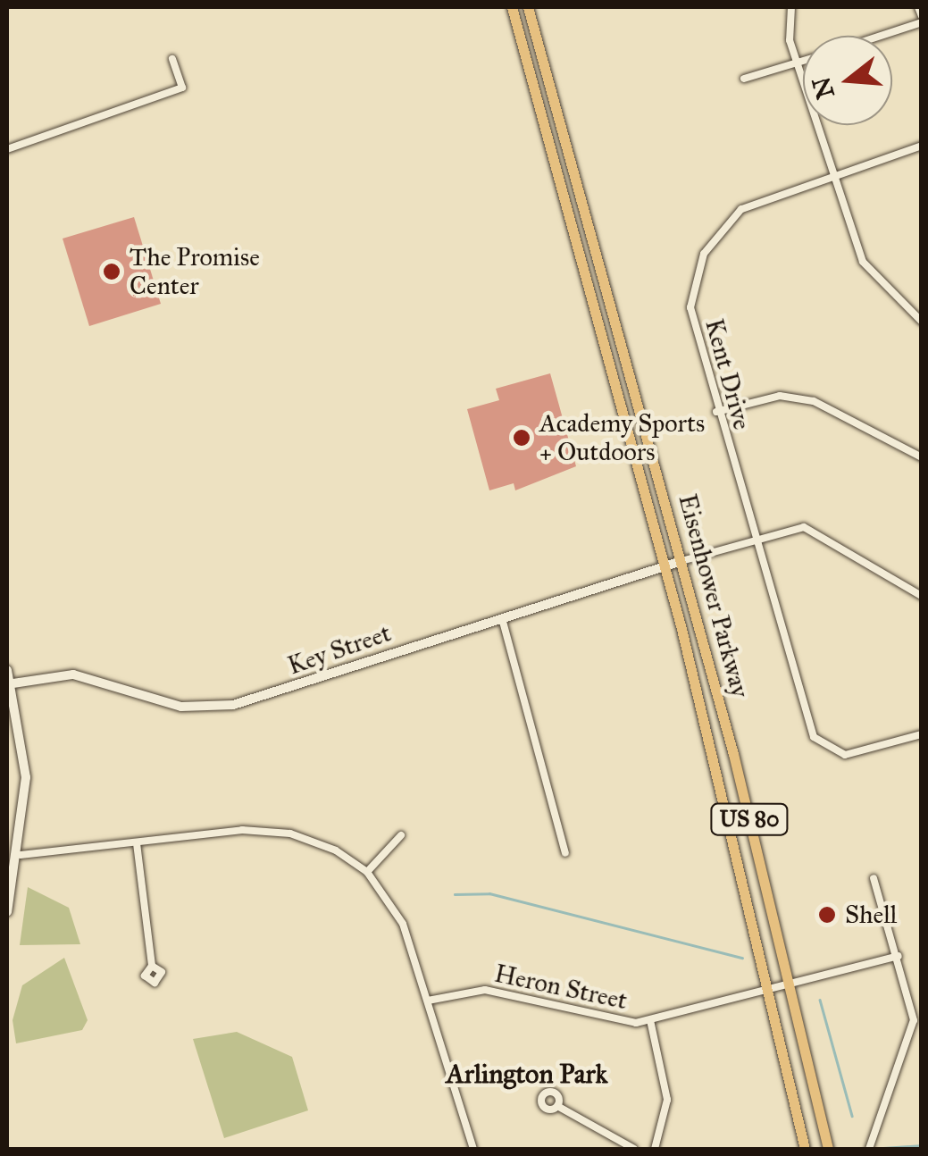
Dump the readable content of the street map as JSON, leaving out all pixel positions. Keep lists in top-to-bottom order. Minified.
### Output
{"streets":{"main road":["Eisenhower Parkway","US 80"],"street":["Kent Drive","Key Street","Heron Street"]},"crossings":[["Eisenhower Parkway","Key Street"],["Eisenhower Parkway","Heron Street"]],"districts":["Arlington Park"],"places":["The Promise Center","Academy Sports + Outdoors","Shell"],"north":"left"}
